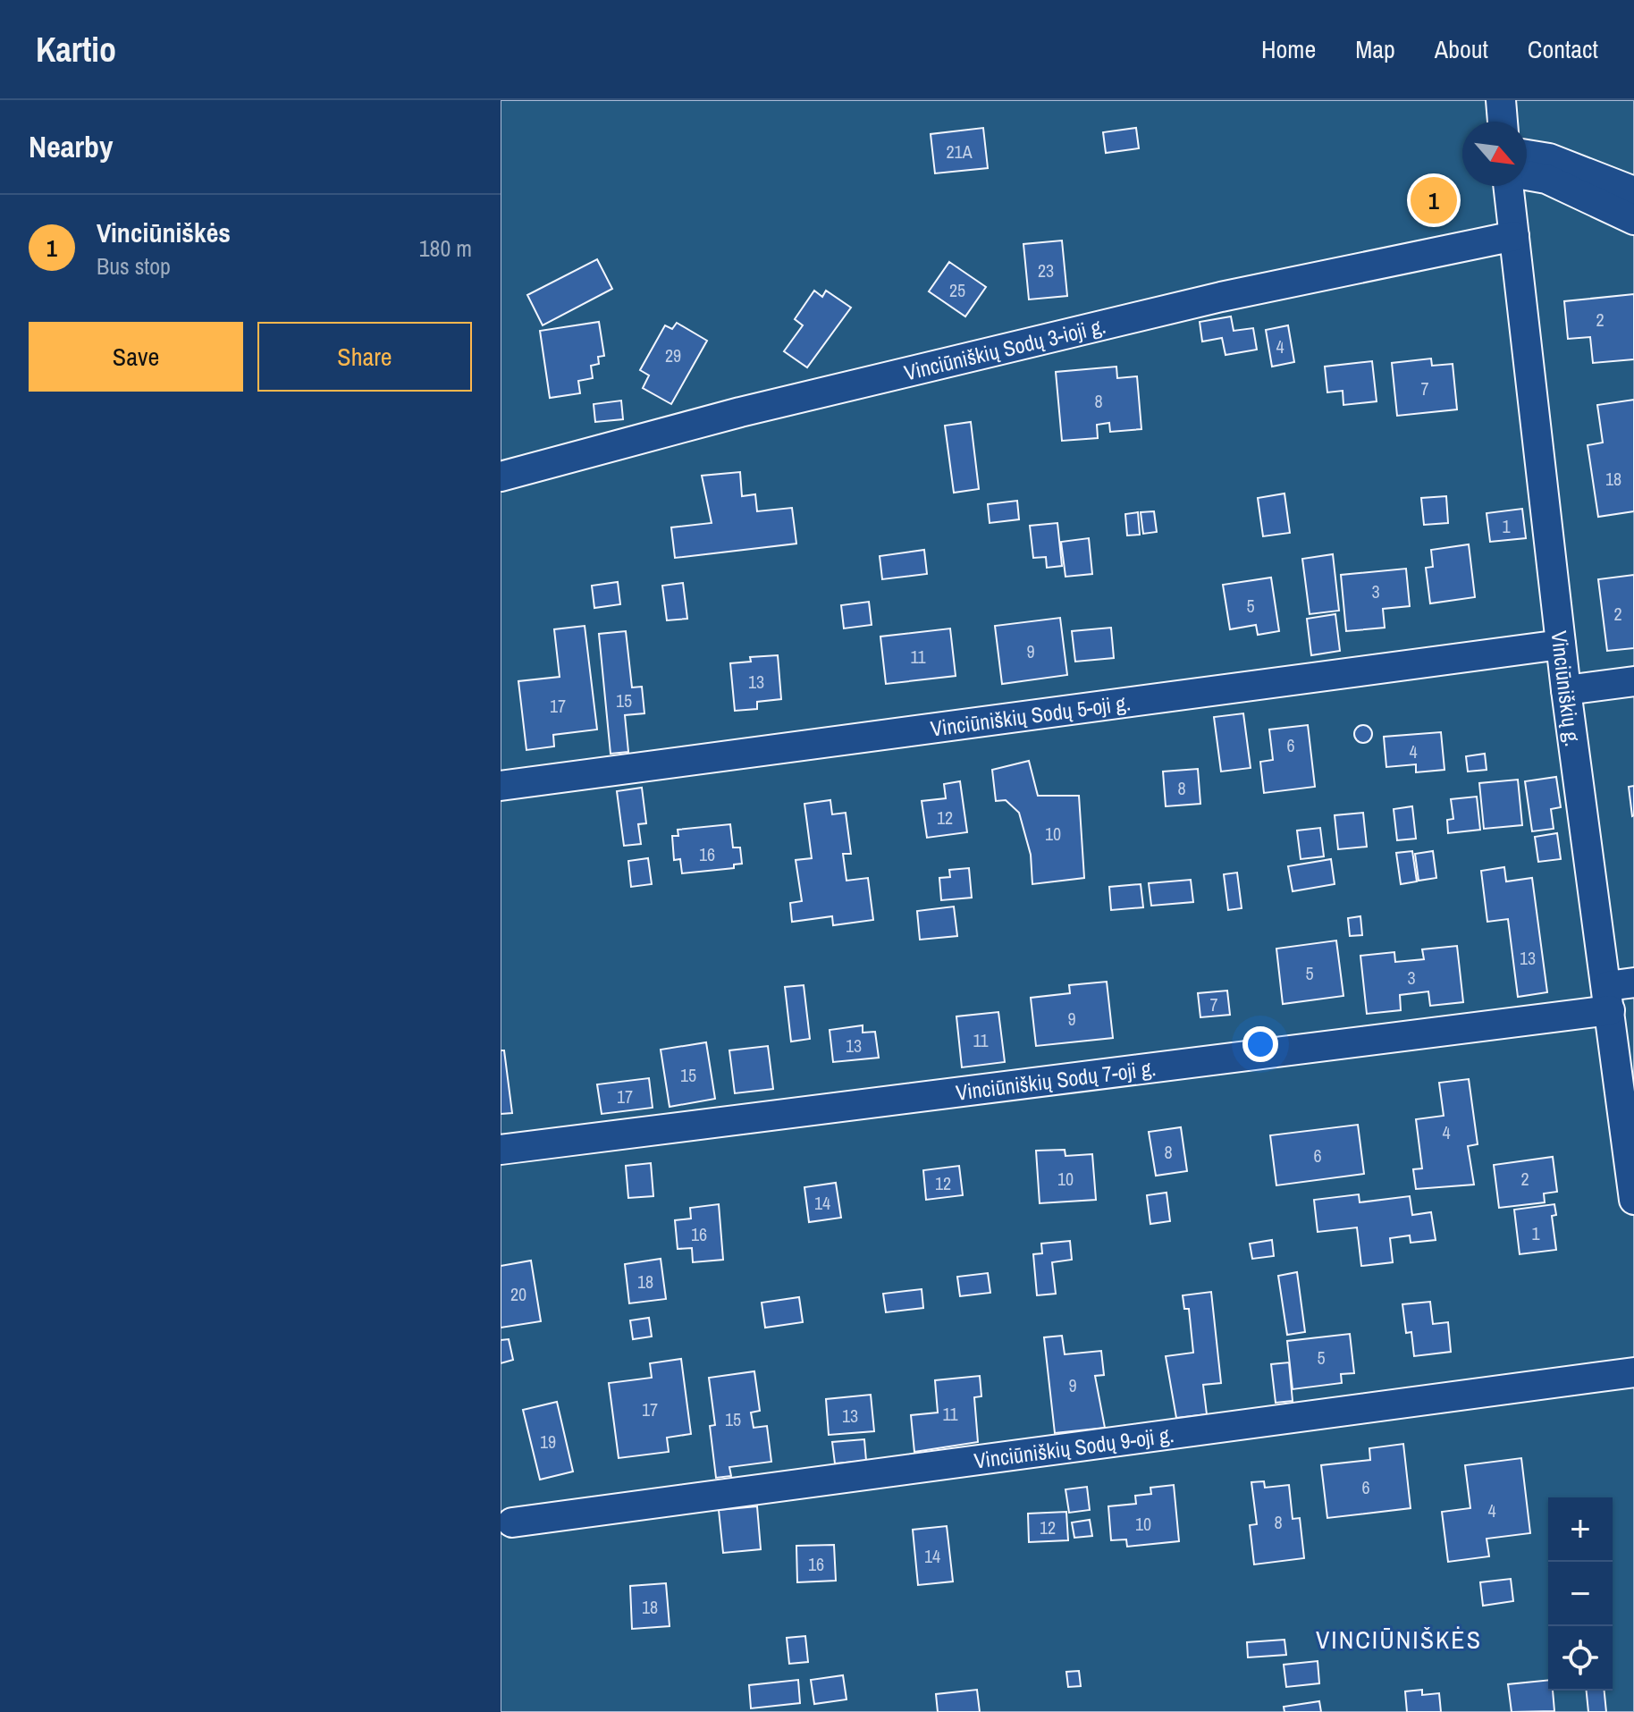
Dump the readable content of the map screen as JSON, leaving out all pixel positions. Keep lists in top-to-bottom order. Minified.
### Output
{"streets":{"street":["Vinciūniškių Sodų 3-ioji g.","Vinciūniškių g.","Vinciūniškių Sodų 5-oji g.","Vinciūniškių Sodų 7-oji g.","Vinciūniškių Sodų 9-oji g."]},"crossings":[["Vinciūniškių Sodų 3-ioji g.","Vinciūniškių g."],["Vinciūniškių g.","Vinciūniškių Sodų 5-oji g."],["Vinciūniškių g.","Vinciūniškių Sodų 7-oji g."]],"districts":["VINCIŪNIŠKĖS"],"house_numbers":["21A","23","25","2","4","29","7","8","18","1","3","5","2","9","11","13","15","17","6","4","8","12","10","16","13","5","3","7","9","11","13","15","17","4","8","6","10","2","12","14","1","16","18","20","5","9","17","11","13","15","19","6","4","8","10","12","14","16","18"],"north":"bottom right","page":{"header":"Kartio","nav":["Home","Map","About","Contact"],"heading":"Nearby","pins":"1","list":[{"mark":"1","name":"Vinciūniškės","note":"Bus stop","value":"180 m"}],"buttons":["Save","Share"],"map_buttons":["+","−"]}}
